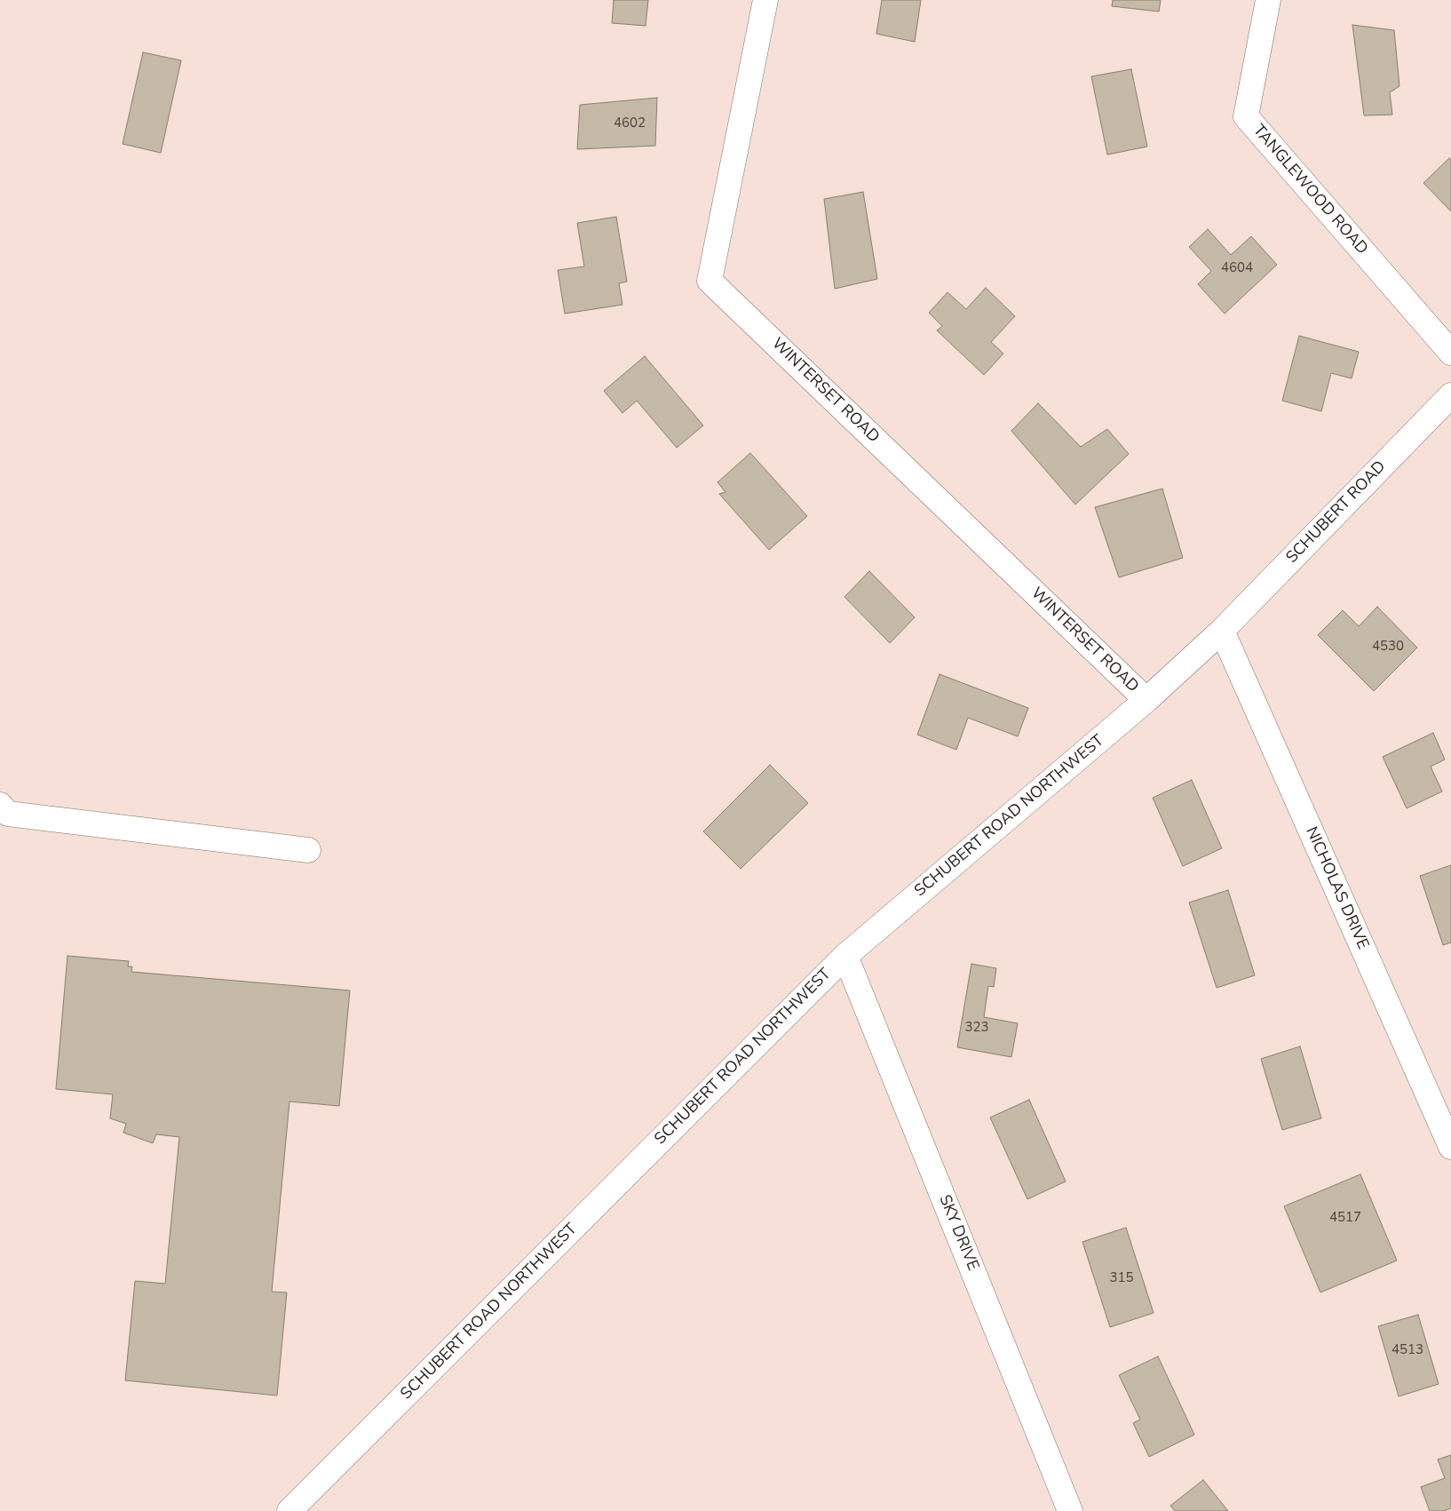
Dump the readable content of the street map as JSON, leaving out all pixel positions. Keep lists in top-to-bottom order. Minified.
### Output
{"streets":{"street":["TANGLEWOOD ROAD","WINTERSET ROAD","SCHUBERT ROAD","SCHUBERT ROAD NORTHWEST","NICHOLAS DRIVE","SKY DRIVE"]},"crossings":[["WINTERSET ROAD","SCHUBERT ROAD NORTHWEST"],["SCHUBERT ROAD","SCHUBERT ROAD NORTHWEST"],["SCHUBERT ROAD","NICHOLAS DRIVE"],["SCHUBERT ROAD NORTHWEST","NICHOLAS DRIVE"],["SCHUBERT ROAD NORTHWEST","SKY DRIVE"]],"house_numbers":["4602","4604","4530","323","4517","315","4513"]}
